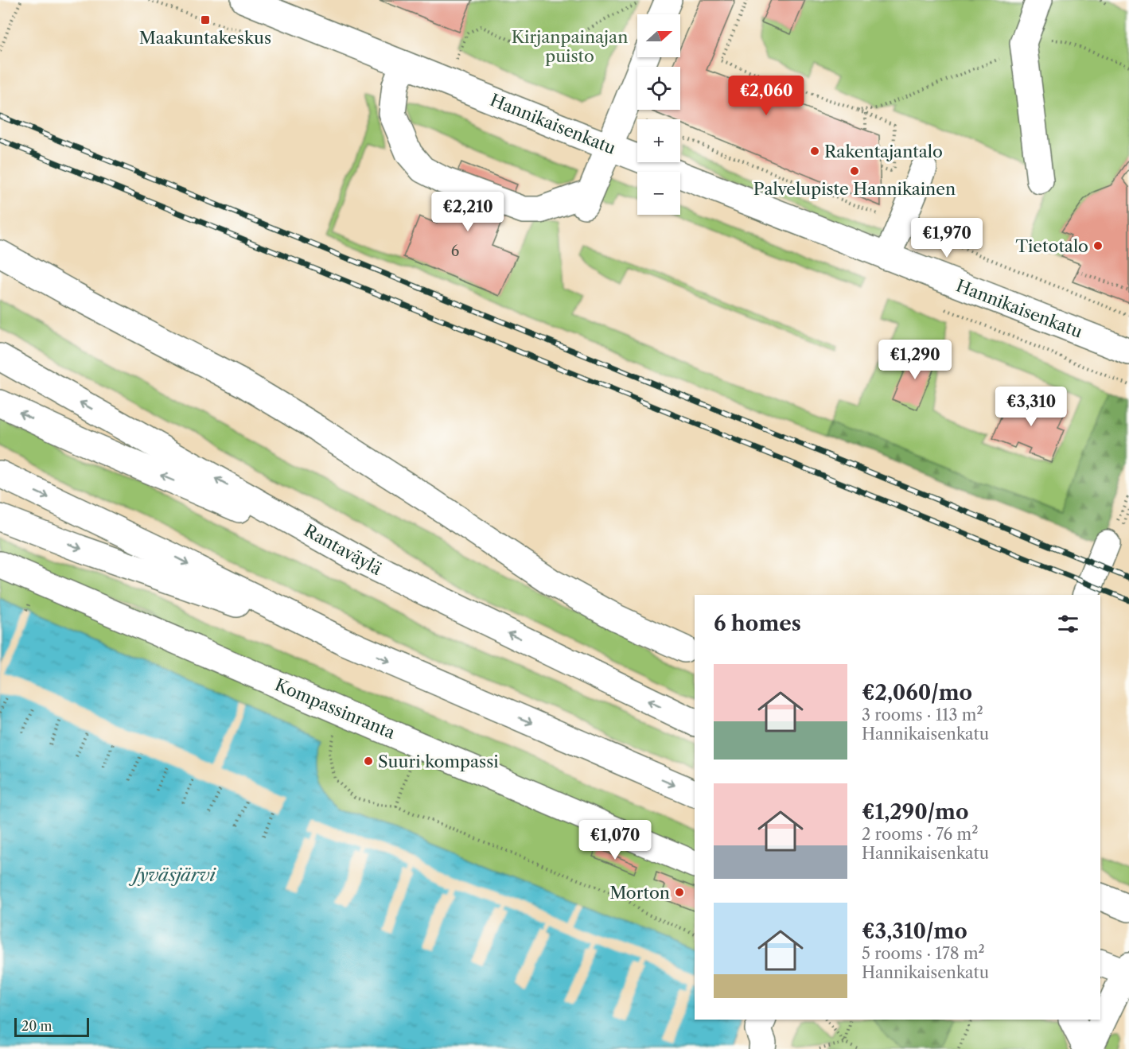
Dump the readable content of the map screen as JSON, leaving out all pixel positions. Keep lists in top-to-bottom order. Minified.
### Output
{"streets":{"main road":["Hannikaisenkatu","Rantaväylä","Kompassinranta"]},"water":["Jyväsjärvi"],"parks":["Kirjanpainajan puisto"],"places":{"transit":["Maakuntakeskus"],"other":["Rakentajantalo","Palvelupiste Hannikainen","Tietotalo","Suuri kompassi","Morton"]},"house_numbers":["6"],"scale_bar":"20 m","north":"right","page":{"map_buttons":["+","−"],"price":["€2,060","€2,210","€1,970","€1,290","€3,310","€1,070"],"heading":"6 homes","list":[{"name":"€2,060/mo","note":"3 rooms · 113 m² · Hannikaisenkatu"},{"name":"€1,290/mo","note":"2 rooms · 76 m² · Hannikaisenkatu"},{"name":"€3,310/mo","note":"5 rooms · 178 m² · Hannikaisenkatu"}],"scale":"20 m"}}
